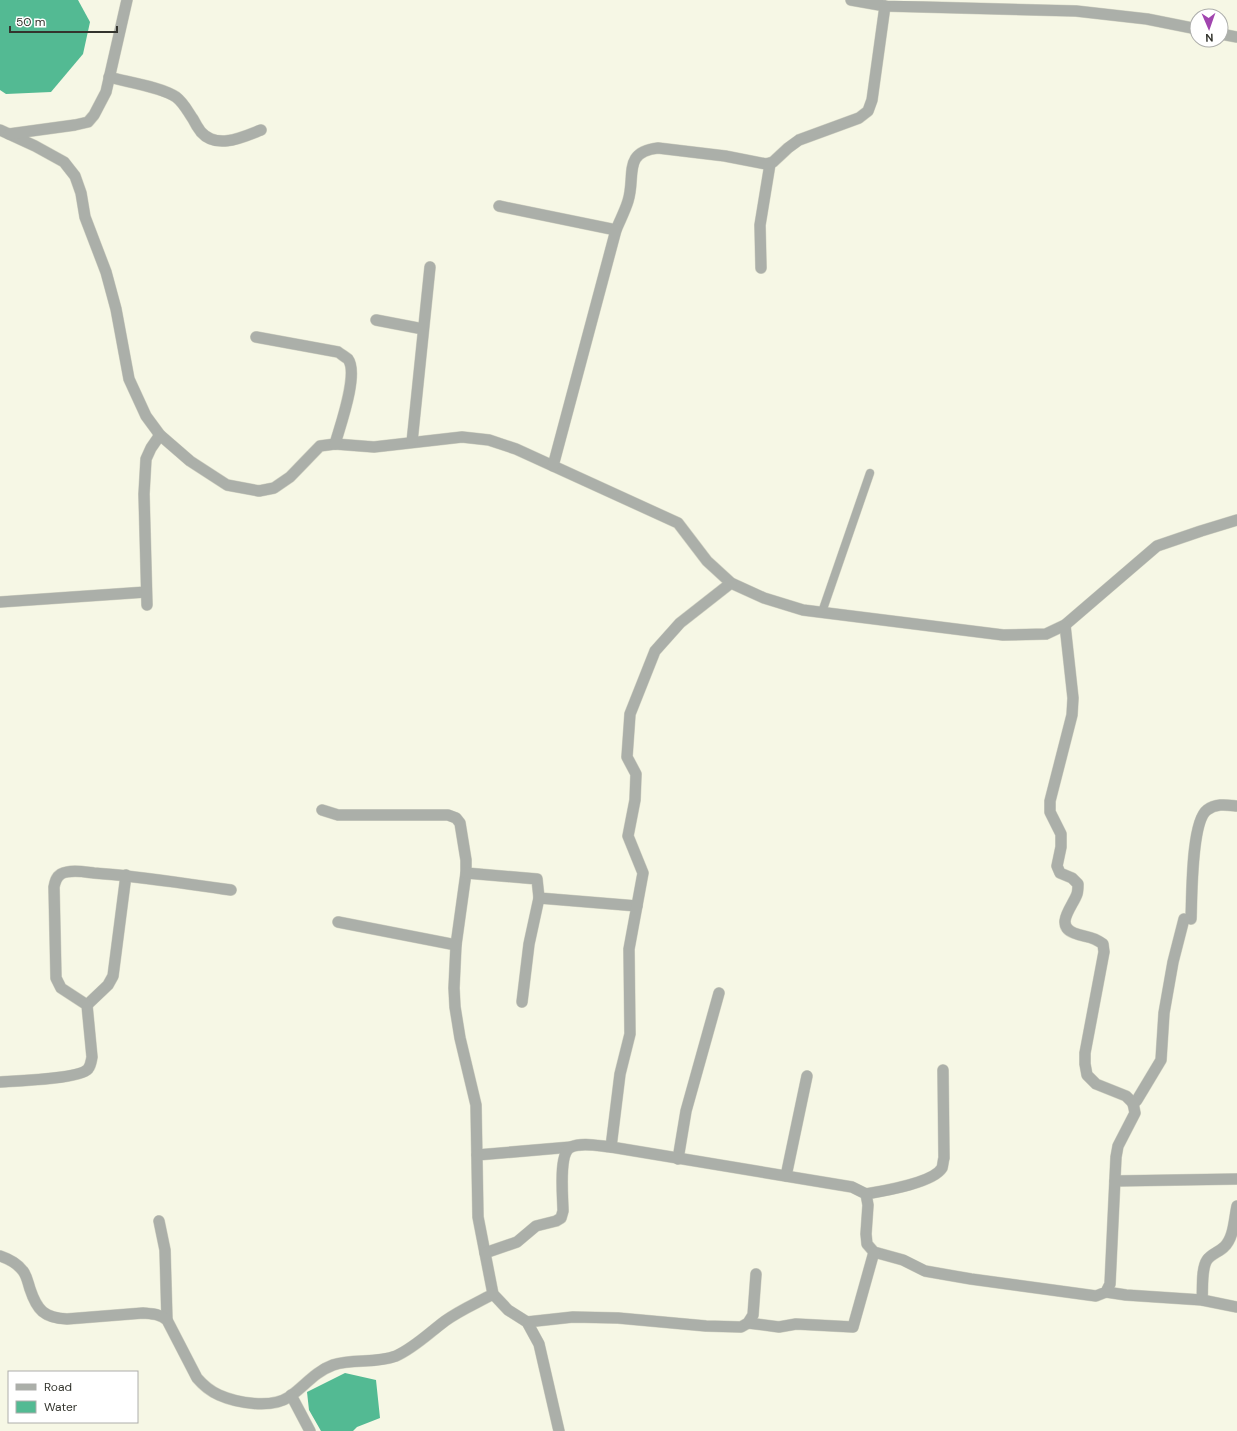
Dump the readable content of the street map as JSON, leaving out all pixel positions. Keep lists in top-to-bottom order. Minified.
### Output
{"legend":["Road","Water"],"scale_bar":"50 m","north":"bottom"}
